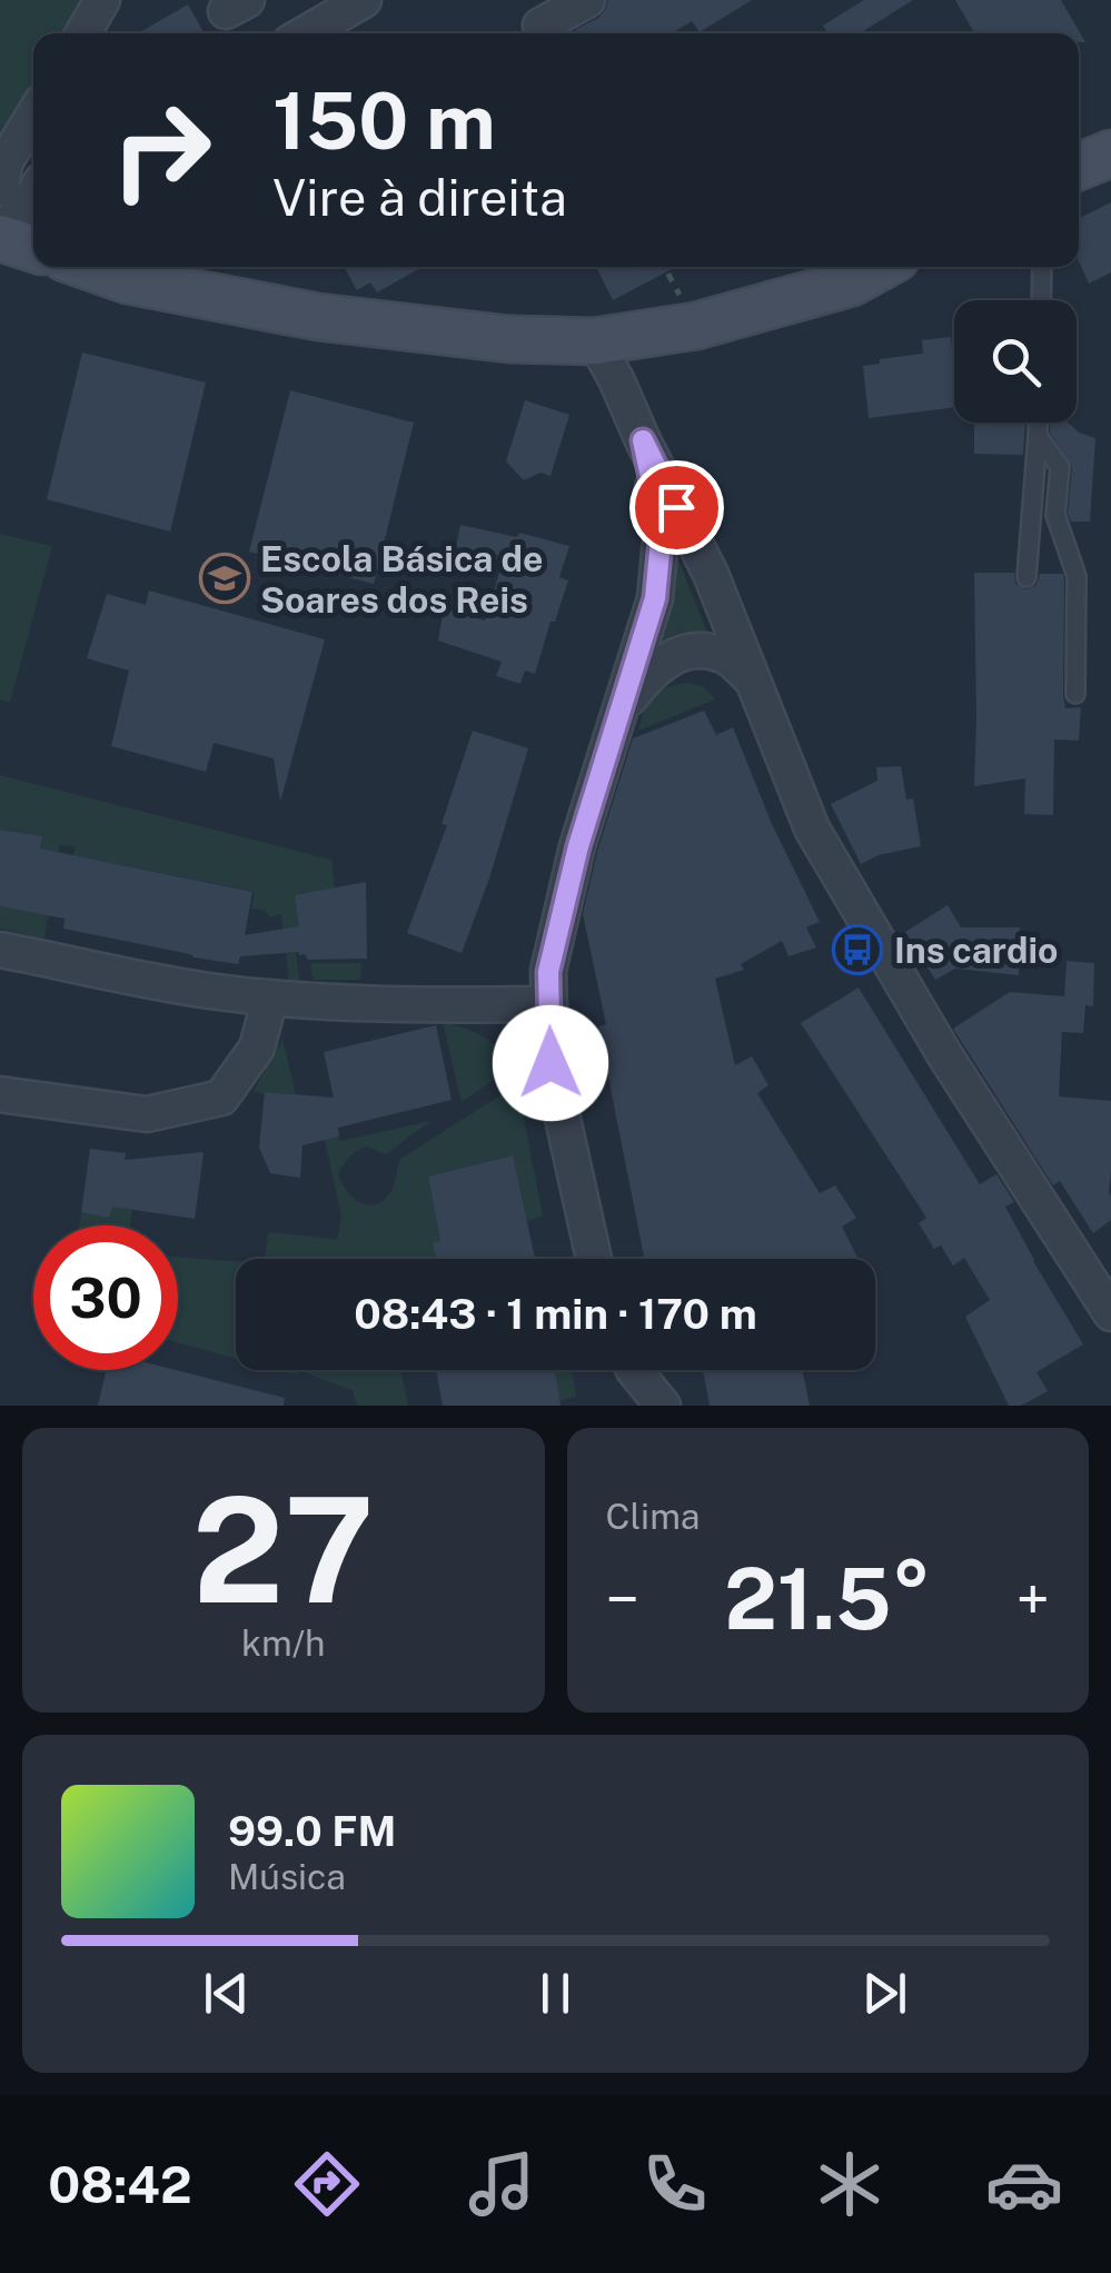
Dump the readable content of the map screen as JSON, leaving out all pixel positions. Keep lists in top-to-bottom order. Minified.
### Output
{"places":{"school or university":["Escola Básica de Soares dos Reis"],"bus stop":["Ins cardio"]},"page":{"turn":["150 m","Vire à direita"],"limit":"30","trip":"08:43 · 1 min · 170 m","tile":[["27","km/h"],"Clima"],"heat":["−","21.5°","+"],"song":["99.0 FM","Música"],"tabs":"08:42"}}
